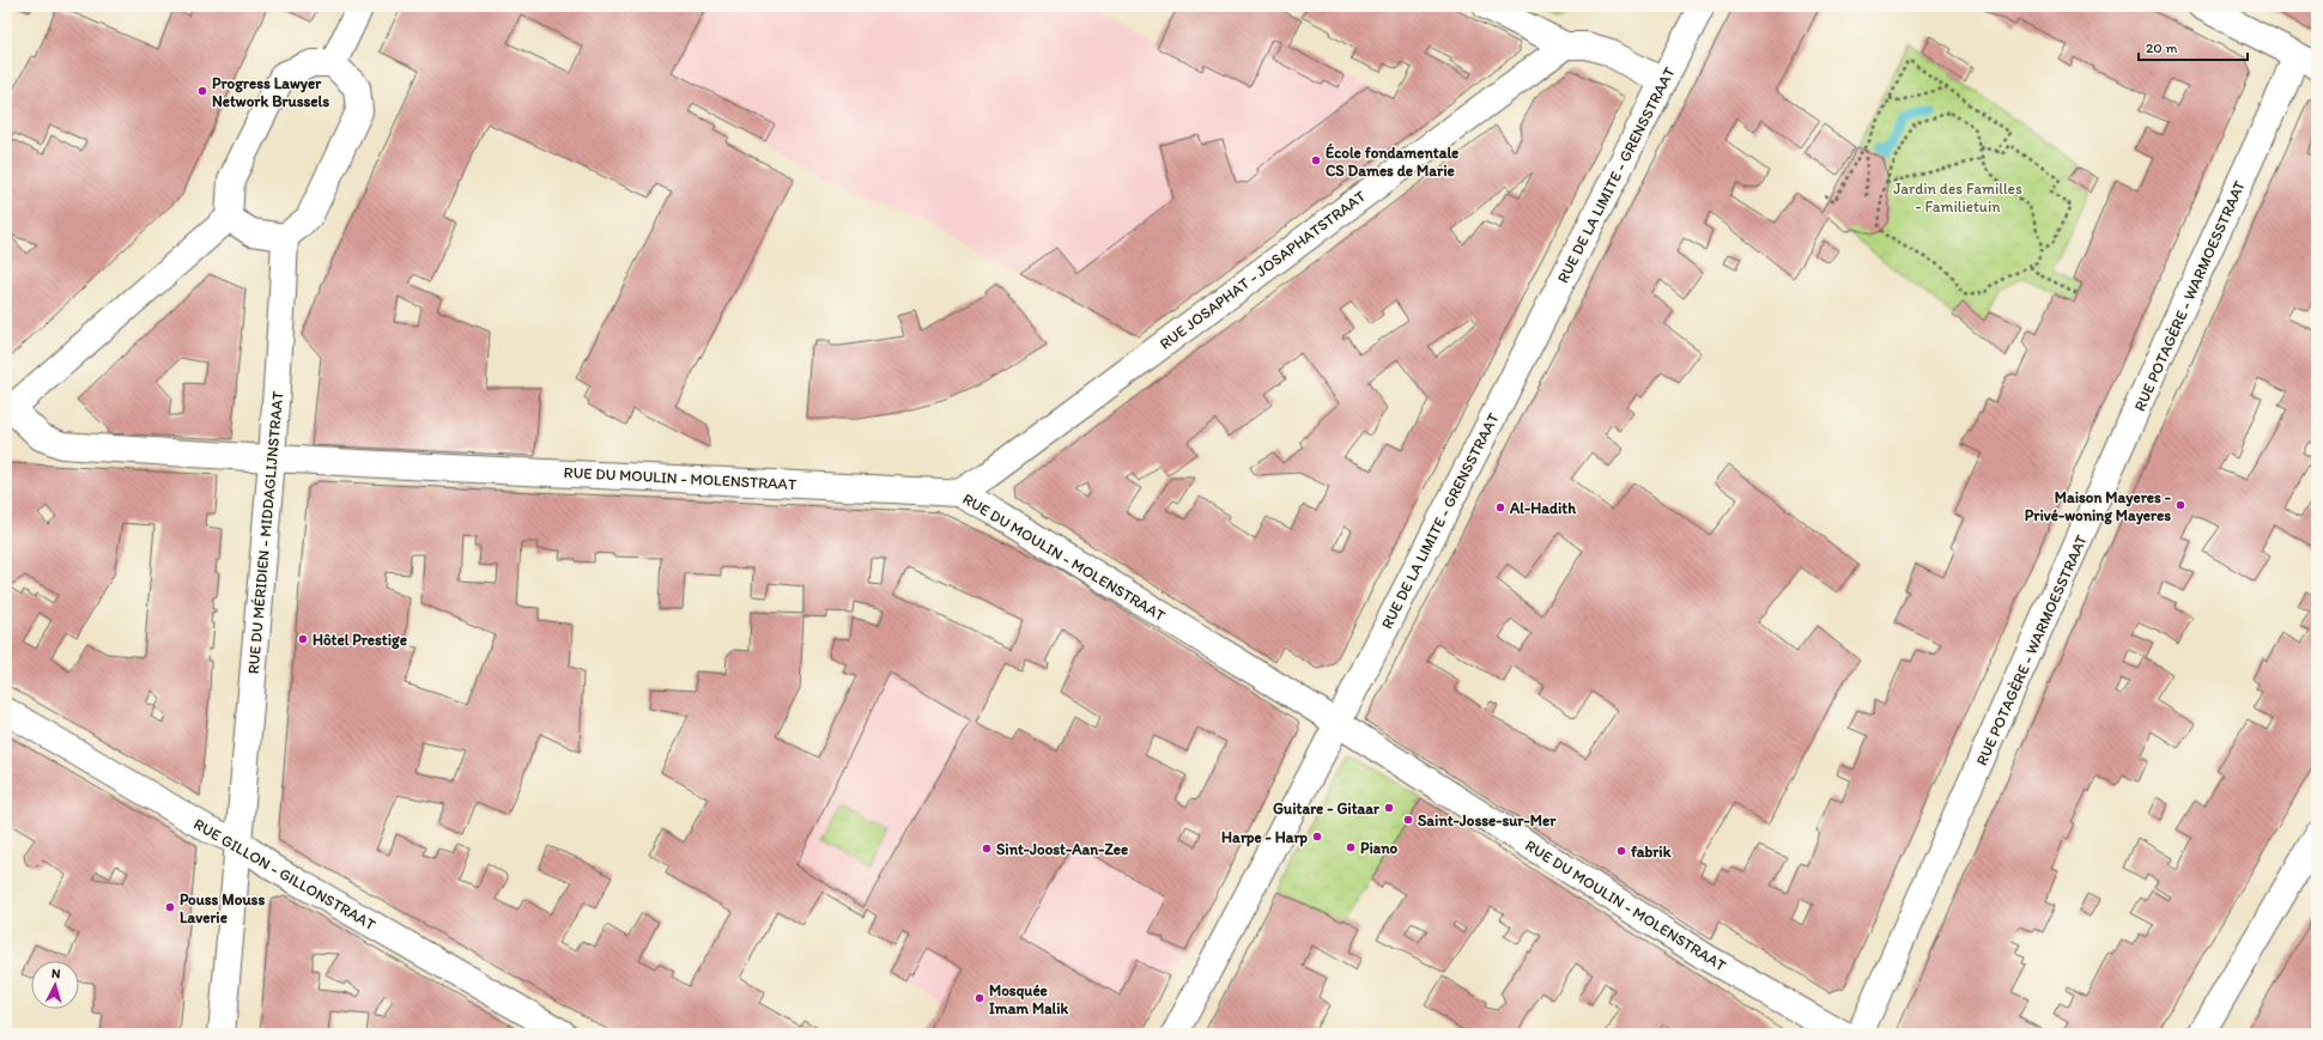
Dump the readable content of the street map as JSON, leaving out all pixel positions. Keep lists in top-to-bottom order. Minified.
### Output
{"streets":{"street":["RUE DE LA LIMITE - GRENSSTRAAT","RUE JOSAPHAT - JOSAPHATSTRAAT","RUE POTAGÈRE - WARMOESSTRAAT","RUE DU MOULIN - MOLENSTRAAT","RUE DU MÉRIDIEN - MIDDAGLIJNSTRAAT","RUE GILLON - GILLONSTRAAT"]},"crossings":[["RUE DE LA LIMITE - GRENSSTRAAT","RUE DU MOULIN - MOLENSTRAAT"],["RUE JOSAPHAT - JOSAPHATSTRAAT","RUE DU MOULIN - MOLENSTRAAT"],["RUE DU MOULIN - MOLENSTRAAT","RUE DU MÉRIDIEN - MIDDAGLIJNSTRAAT"],["RUE DU MÉRIDIEN - MIDDAGLIJNSTRAAT","RUE GILLON - GILLONSTRAAT"]],"parks":["Jardin des Familles - Familietuin"],"places":["Progress Lawyer Network Brussels","École fondamentale CS Dames de Marie","Maison Mayeres - Privé-woning Mayeres","Al-Hadith","Hôtel Prestige","Guitare - Gitaar","Saint-Josse-sur-Mer","Harpe - Harp","Piano","Sint-Joost-Aan-Zee","fabrik","Pouss Mouss Laverie","Mosquée Imam Malik"],"scale_bar":"20 m","north":"top"}
